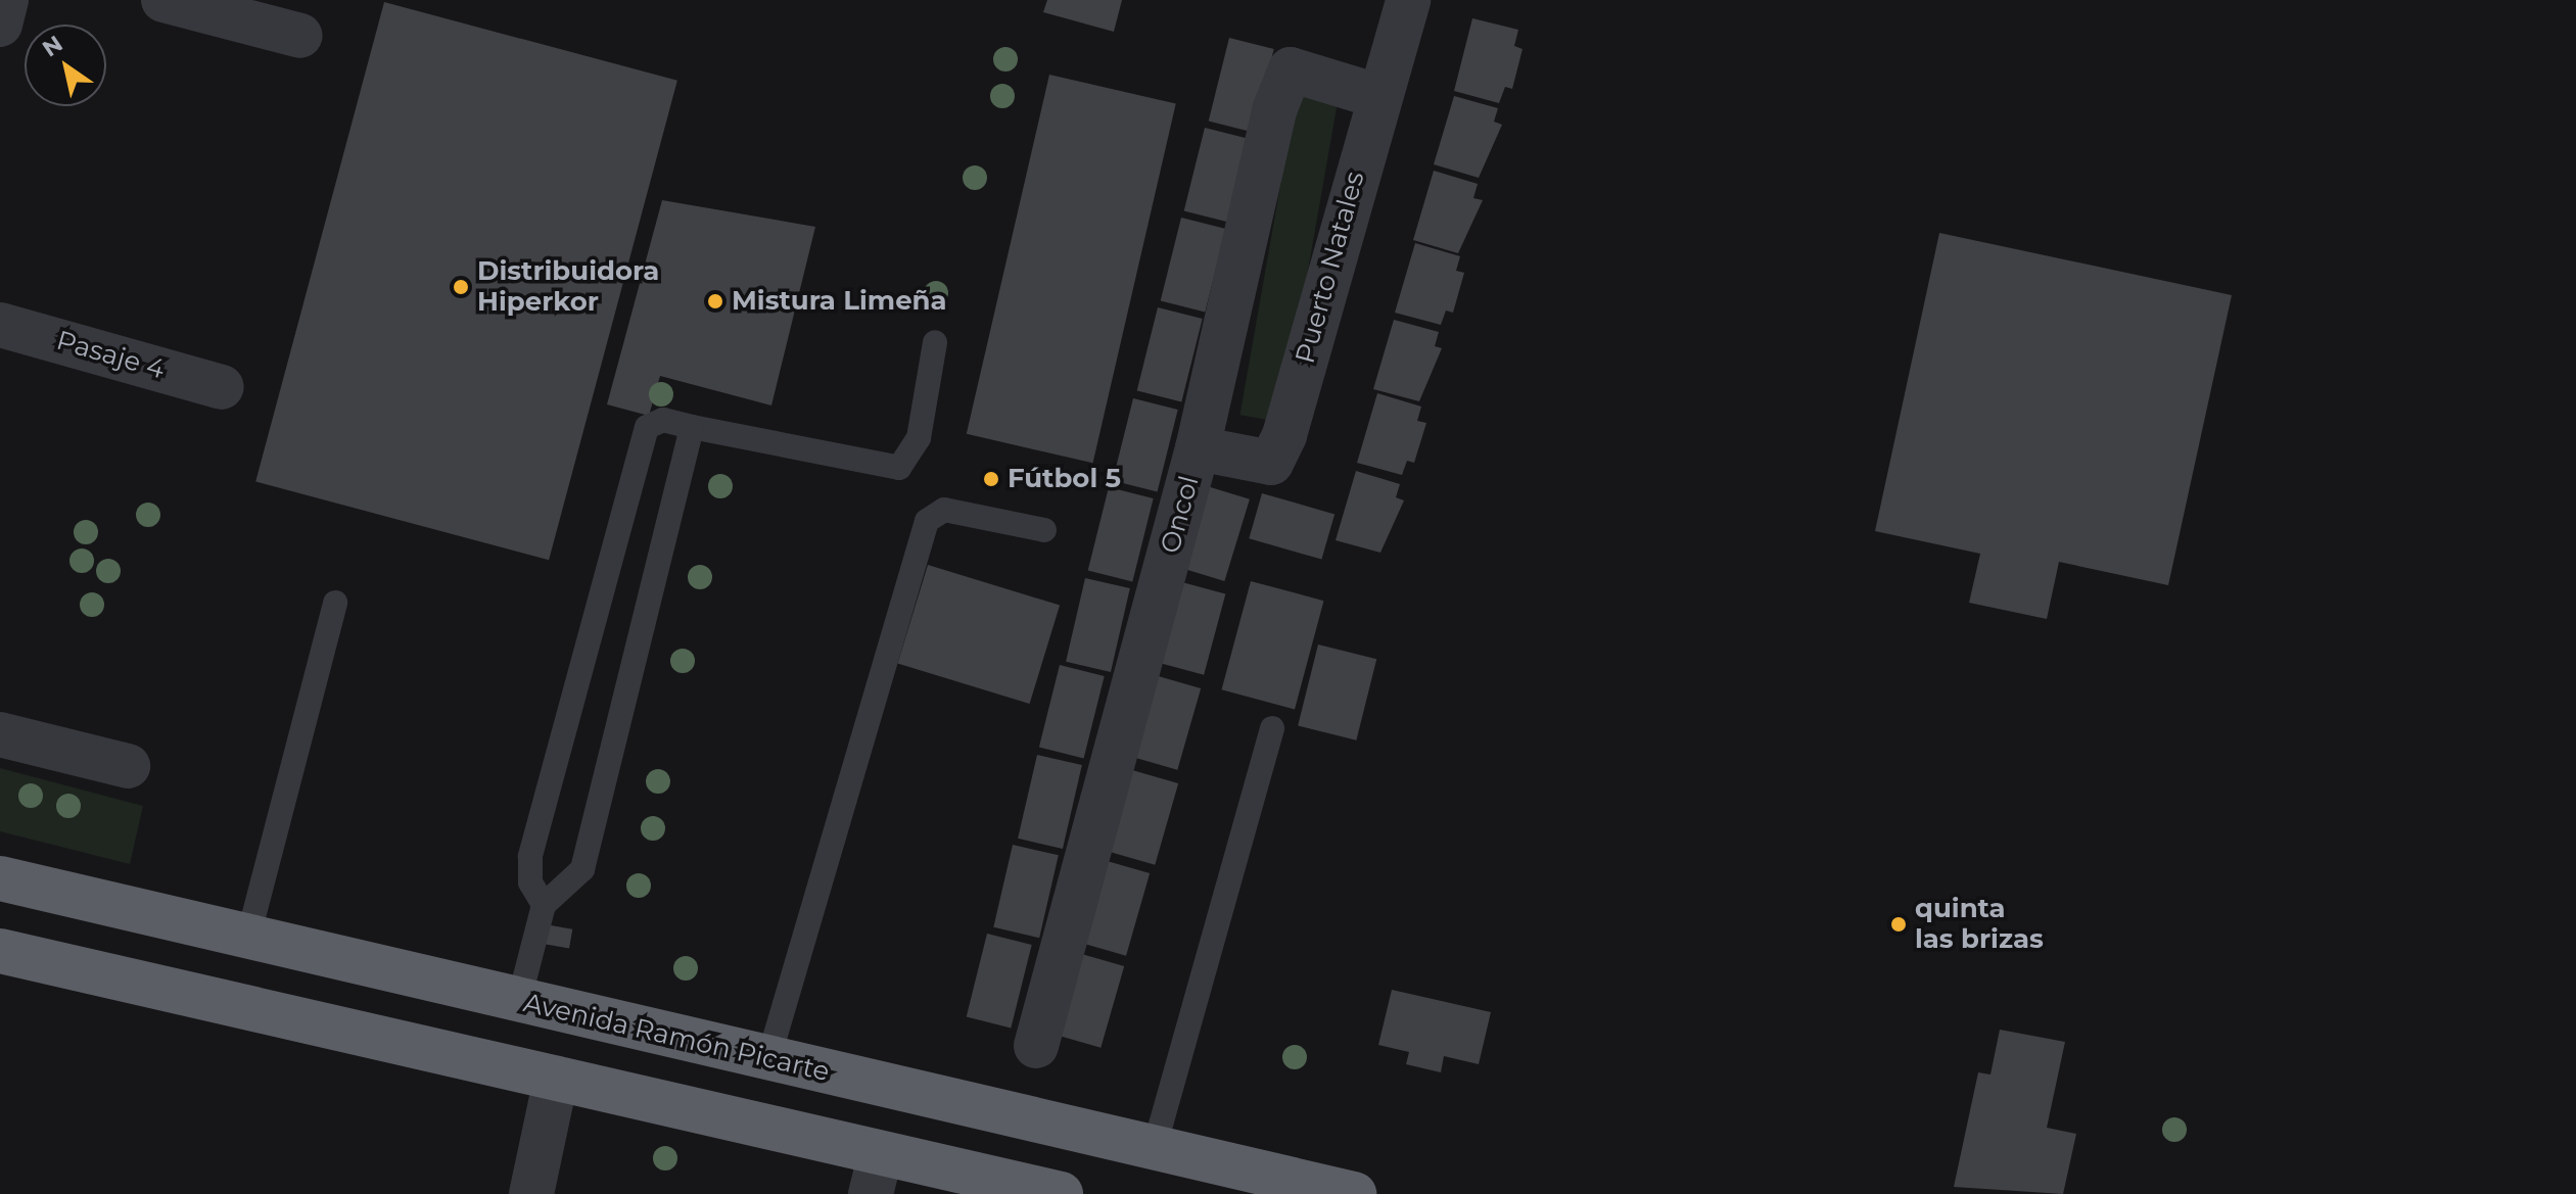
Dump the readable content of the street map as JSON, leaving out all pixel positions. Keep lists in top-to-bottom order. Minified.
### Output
{"streets":{"highway":["Avenida Ramón Picarte"],"street":["Puerto Natales","Pasaje 4","Oncol"]},"crossings":[["Puerto Natales","Oncol"]],"places":["Distribuidora Hiperkor","Mistura Limeña","Fútbol 5","quinta las brizas"],"north":"top left"}
